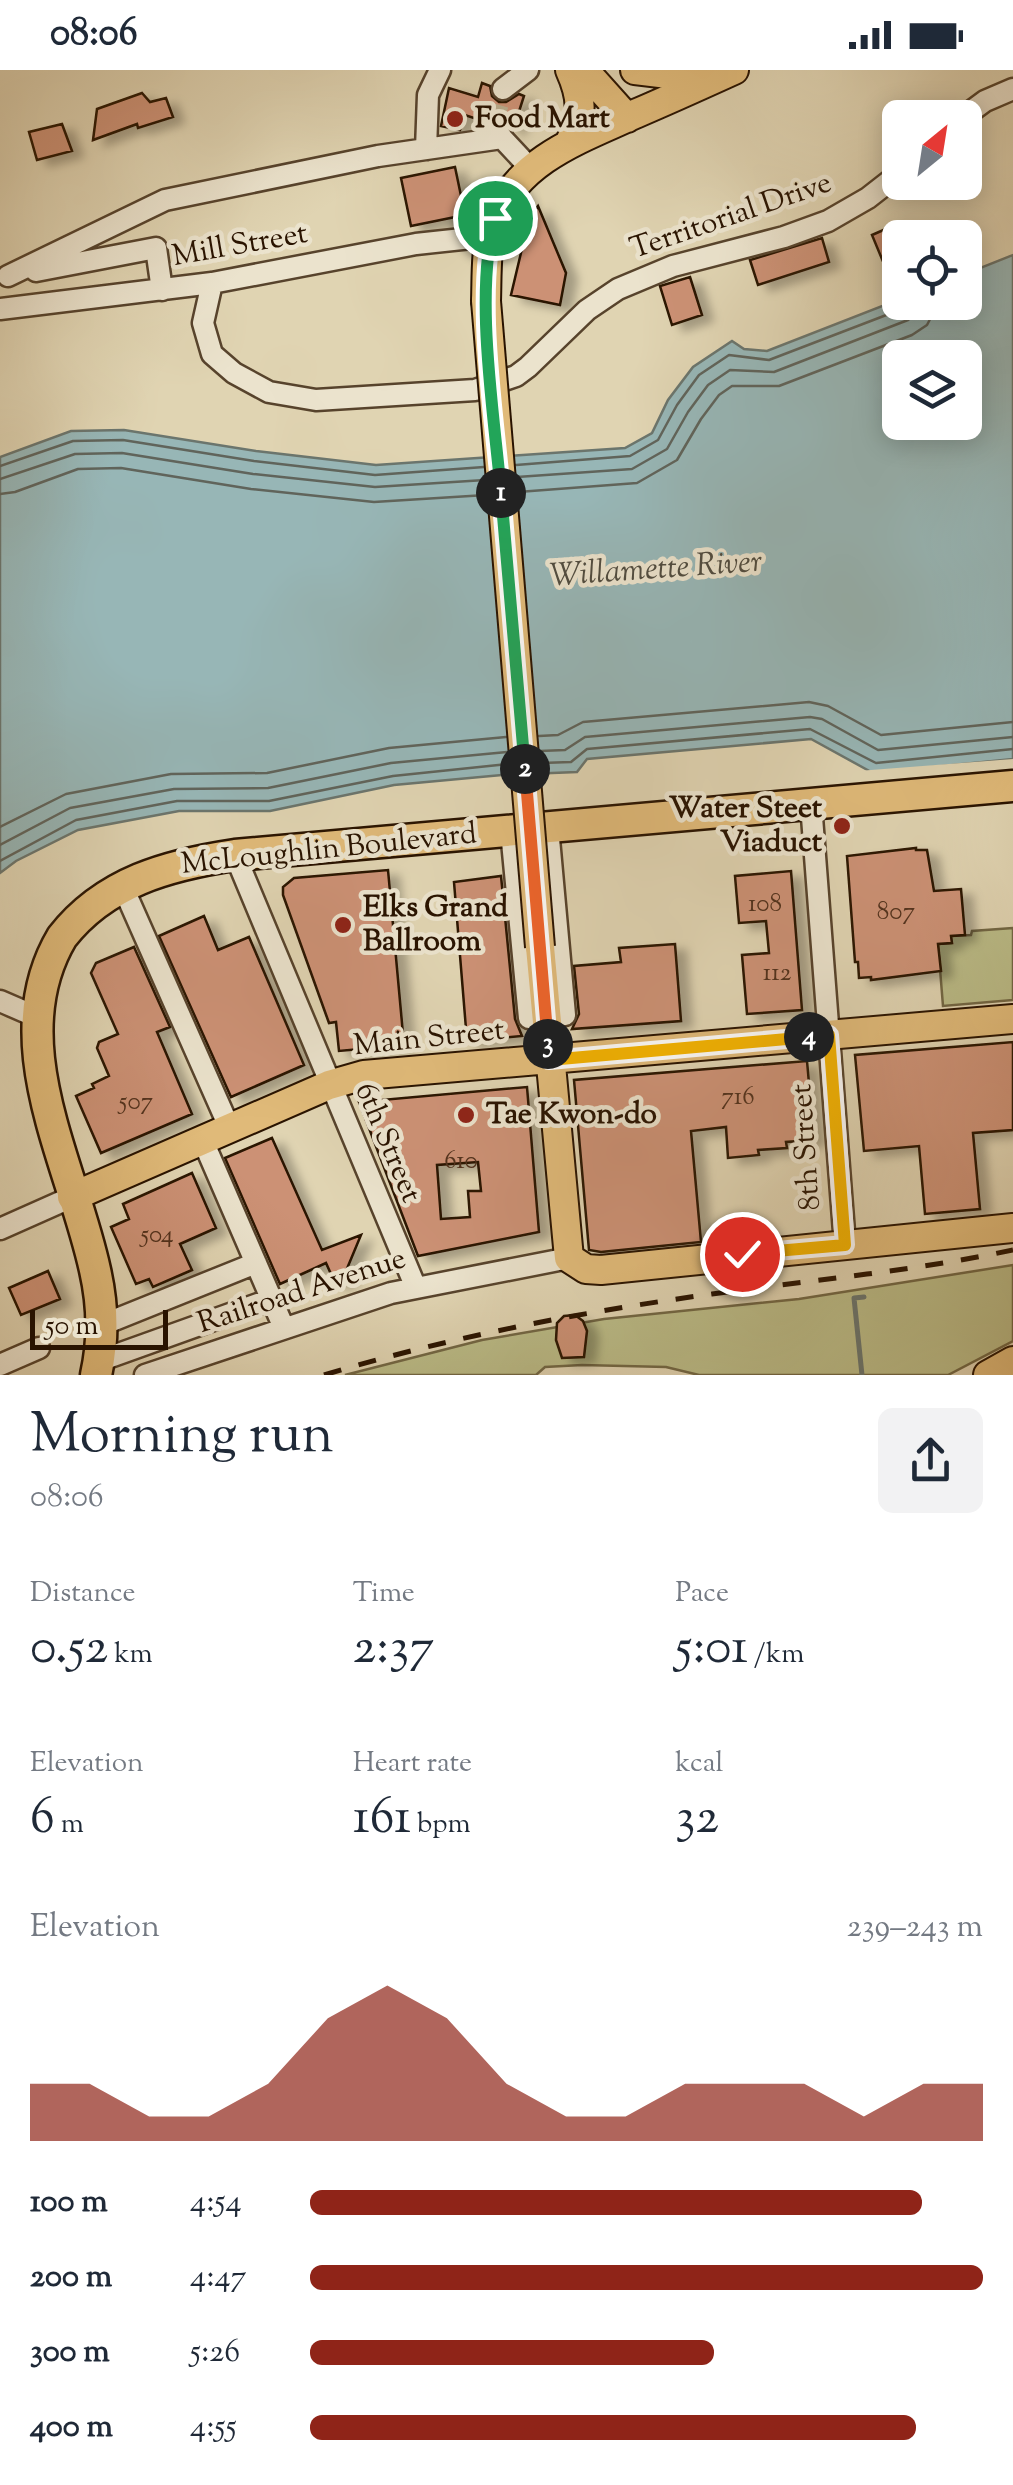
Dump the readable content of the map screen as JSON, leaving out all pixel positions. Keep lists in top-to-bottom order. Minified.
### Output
{"streets":{"highway":["McLoughlin Boulevard"],"main road":["Main Street","Railroad Avenue"],"street":["Territorial Drive","Mill Street","6th Street","8th Street"]},"crossings":[["Territorial Drive","Mill Street"],["McLoughlin Boulevard","Main Street"],["McLoughlin Boulevard","6th Street"],["McLoughlin Boulevard","8th Street"],["Main Street","6th Street"],["Main Street","8th Street"],["6th Street","Railroad Avenue"],["8th Street","Railroad Avenue"]],"water":["Willamette River"],"places":["Food Mart","Water Steet Viaduct","Elks Grand Ballroom","Tae Kwon-do"],"house_numbers":["108","807","112","716","507","610","504"],"scale_bar":"50 m","north":"top right","page":{"status":"08:06","pins":["1","2","4","3"],"scale":"50 m","heading":["Morning run","08:06"],"stats":[["Distance","0.52 km"],["Time","2:37"],["Pace","5:01 /km"],["Elevation","6 m"],["Heart rate","161 bpm"],["kcal","32"]],"chart":["Elevation","239–243 m"],"list":[{"name":"100 m","note":"4:54"},{"name":"200 m","note":"4:47"},{"name":"300 m","note":"5:26"},{"name":"400 m","note":"4:55"}]}}
